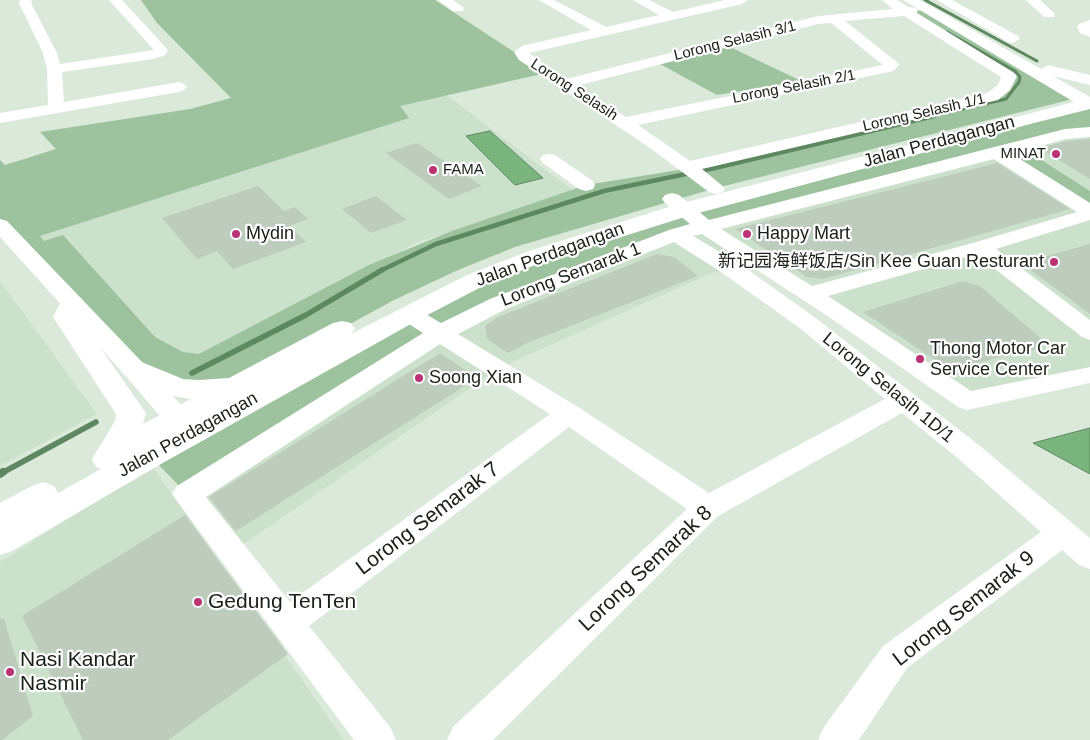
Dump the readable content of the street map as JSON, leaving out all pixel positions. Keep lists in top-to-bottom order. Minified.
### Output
{"streets":{"main road":["Jalan Perdagangan"],"street":["Lorong Selasih 3/1","Lorong Selasih 2/1","Lorong Selasih","Lorong Selasih 1/1","Lorong Semarak 1","Lorong Selasih 1D/1","Lorong Semarak 7","Lorong Semarak 8","Lorong Semarak 9"]},"crossings":[["Lorong Selasih 3/1","Lorong Selasih 2/1"],["Lorong Selasih 3/1","Lorong Selasih"],["Lorong Selasih 3/1","Lorong Selasih 1/1"],["Lorong Selasih 2/1","Lorong Selasih"],["Lorong Selasih","Lorong Selasih 1/1"],["Lorong Selasih","Jalan Perdagangan"],["Lorong Semarak 1","Lorong Selasih 1D/1"],["Lorong Semarak 1","Lorong Semarak 7"],["Lorong Selasih 1D/1","Lorong Semarak 8"],["Lorong Selasih 1D/1","Lorong Semarak 9"]],"places":["MINAT","FAMA","Mydin","Happy Mart","新记园海鲜饭店/Sin Kee Guan Resturant","Thong Motor Car Service Center","Soong Xian","Gedung TenTen","Nasi Kandar Nasmir"]}
